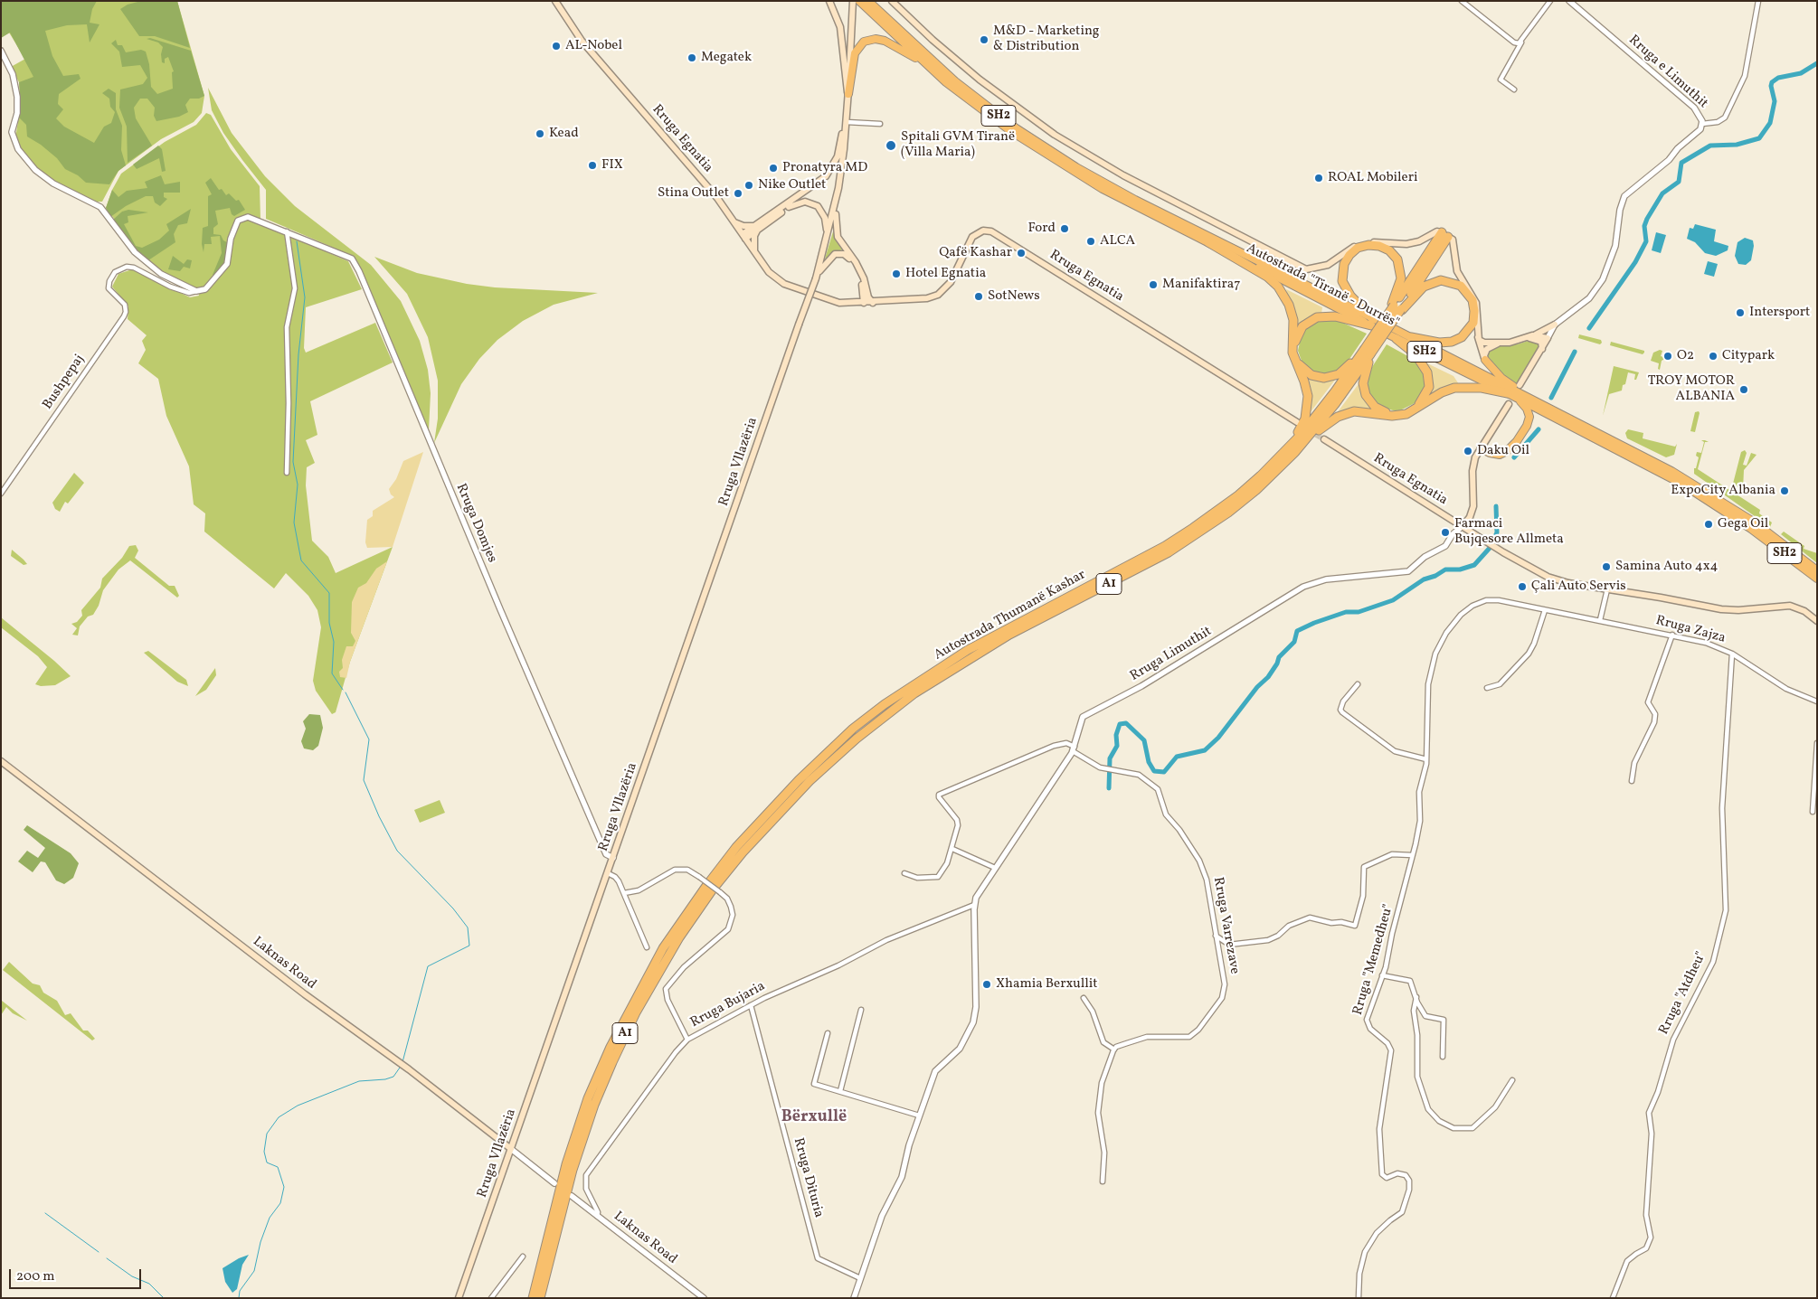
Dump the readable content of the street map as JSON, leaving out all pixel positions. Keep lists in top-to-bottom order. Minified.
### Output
{"streets":{"highway":["SH2","Autostrada \"Tiranë - Durrës\"","A1","Autostrada Thumanë Kashar"],"main road":["Rruga Egnatia","Rruga Vllazëria","Laknas Road"],"street":["Rruga e Limuthit","Bushpepaj","Rruga Domjes","Rruga Zajza","Rruga Limuthit","Rruga Varrezave","Rruga \"Memedheu\"","Rruga \"Atdheu\"","Rruga Bujaria","Rruga Dituria"]},"crossings":[["Rruga Egnatia","Rruga Limuthit"],["Autostrada \"Tiranë - Durrës\"","Autostrada Thumanë Kashar"],["Bushpepaj","Rruga Domjes"],["Rruga Vllazëria","Rruga Domjes"],["Rruga Vllazëria","Laknas Road"],["Rruga Zajza","Rruga \"Memedheu\""],["Rruga Zajza","Rruga \"Atdheu\""],["Rruga Limuthit","Rruga Varrezave"],["Rruga Limuthit","Rruga Bujaria"],["Laknas Road","Rruga Bujaria"],["Rruga Bujaria","Rruga Dituria"]],"districts":["Bërxullë"],"places":["M&D - Marketing & Distribution","AL-Nobel","Megatek","Kead","Spitali GVM Tiranë (Villa Maria)","FIX","Pronatyra MD","ROAL Mobileri","Nike Outlet","Stina Outlet","Ford","ALCA","Qafë Kashar","Hotel Egnatia","Manifaktira7","SotNews","Intersport","O2","Citypark","TROY MOTOR ALBANIA","Daku Oil","ExpoCity Albania","Gega Oil","Farmaci Bujqesore Allmeta","Samina Auto 4x4","Çali Auto Servis","Xhamia Berxullit"],"scale_bar":"200 m"}
